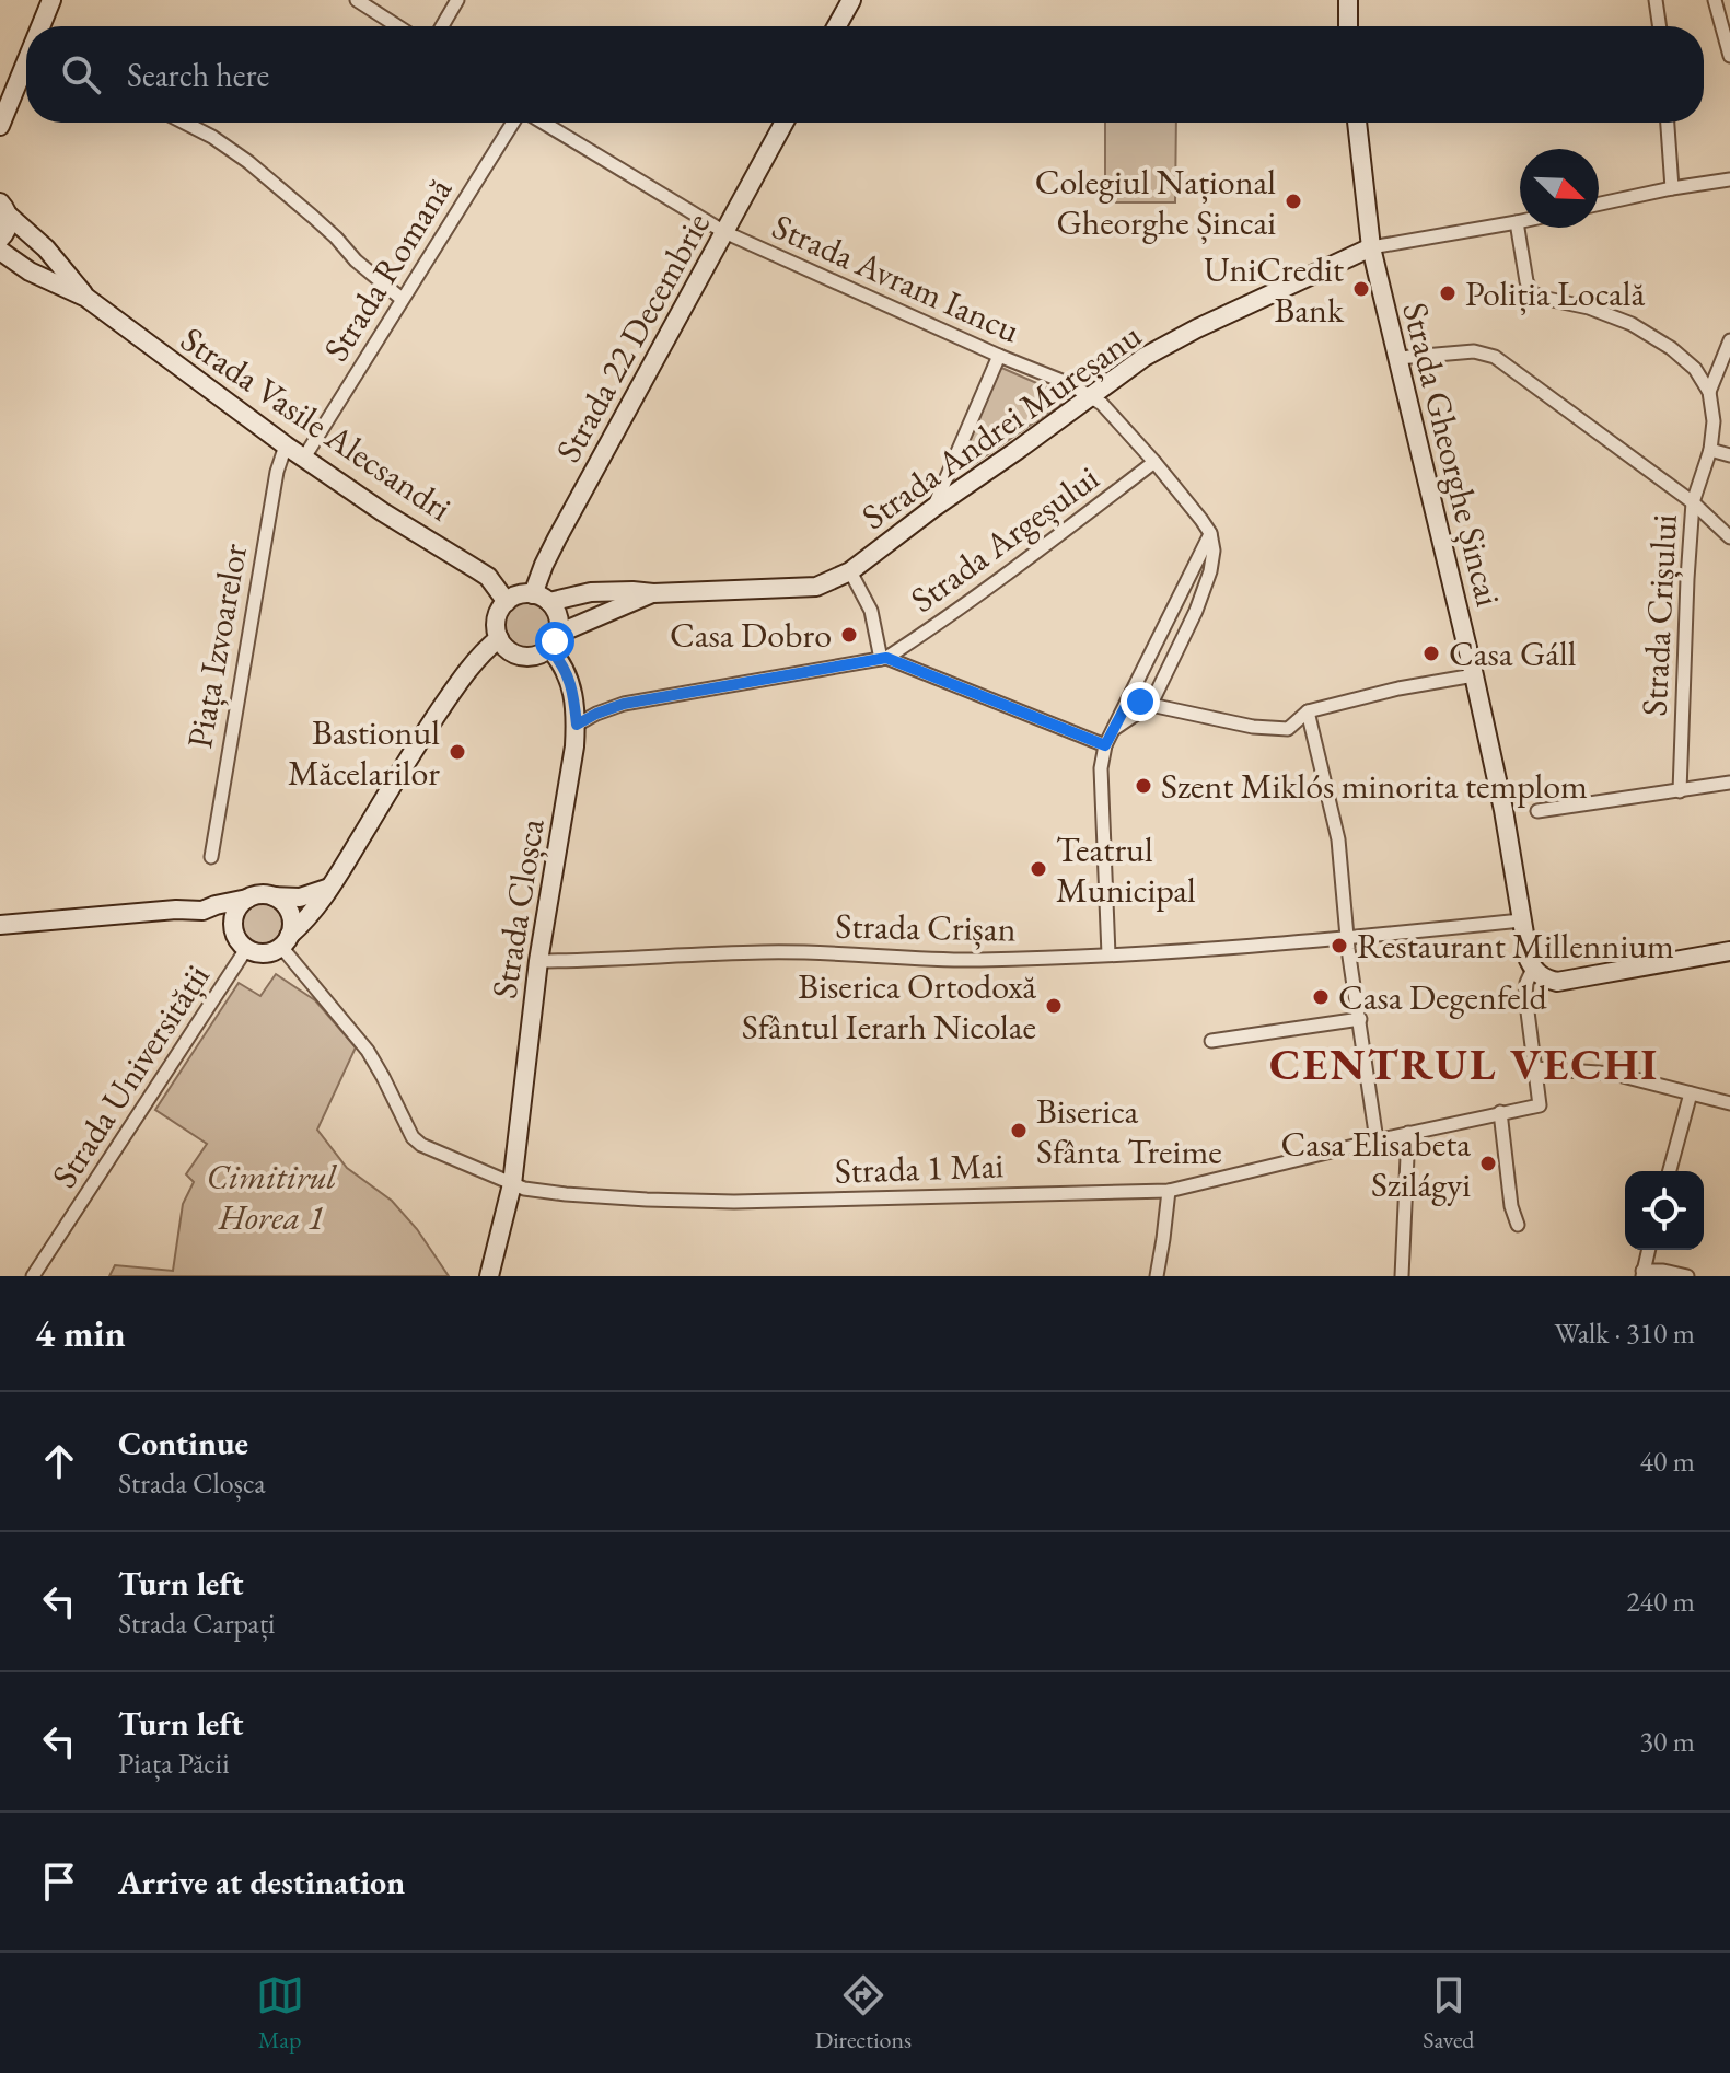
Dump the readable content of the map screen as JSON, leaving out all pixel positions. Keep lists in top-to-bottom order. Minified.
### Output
{"streets":{"main road":["Strada 22 Decembrie","Strada Vasile Alecsandri","Strada Andrei Mureșanu","Strada Gheorghe Șincai","Strada Cloșca"],"street":["Strada Romană","Strada Avram Iancu","Strada Argeșului","Strada Crișului","Piața Izvoarelor","Strada Crișan","Strada Universității","Strada 1 Mai"]},"crossings":[["Strada Romană","Strada Vasile Alecsandri"],["Strada Avram Iancu","Strada 22 Decembrie"],["Strada Avram Iancu","Strada Andrei Mureșanu"],["Strada Avram Iancu","Strada Argeșului"],["Strada 22 Decembrie","Strada Vasile Alecsandri"],["Strada 22 Decembrie","Strada Andrei Mureșanu"],["Strada 22 Decembrie","Strada Cloșca"],["Strada Vasile Alecsandri","Strada Andrei Mureșanu"],["Strada Vasile Alecsandri","Piața Izvoarelor"],["Strada Vasile Alecsandri","Strada Cloșca"],["Strada Andrei Mureșanu","Strada Gheorghe Șincai"],["Strada Andrei Mureșanu","Strada Cloșca"],["Strada Gheorghe Șincai","Strada Crișan"],["Strada Cloșca","Strada Crișan"],["Strada Cloșca","Strada 1 Mai"],["Strada Universității","Strada 1 Mai"]],"districts":["CENTRUL VECHI"],"parks":["Cimitirul Horea 1"],"places":["Colegiul Național Gheorghe Șincai","UniCredit Bank","Poliția Locală","Casa Dobro","Casa Gáll","Bastionul Măcelarilor","Szent Miklós minorita templom","Teatrul Municipal","Restaurant Millennium","Casa Degenfeld","Biserica Ortodoxă Sfântul Ierarh Nicolae","Biserica Sfânta Treime","Casa Elisabeta Szilágyi"],"north":"bottom right","page":{"search":"Search here","heading":["4 min","Walk · 310 m"],"list":[["Continue","Strada Cloșca","40 m"],["Turn left","Strada Carpați","240 m"],["Turn left","Piața Păcii","30 m"],"Arrive at destination"],"nav":["Map","Directions","Saved"]}}
